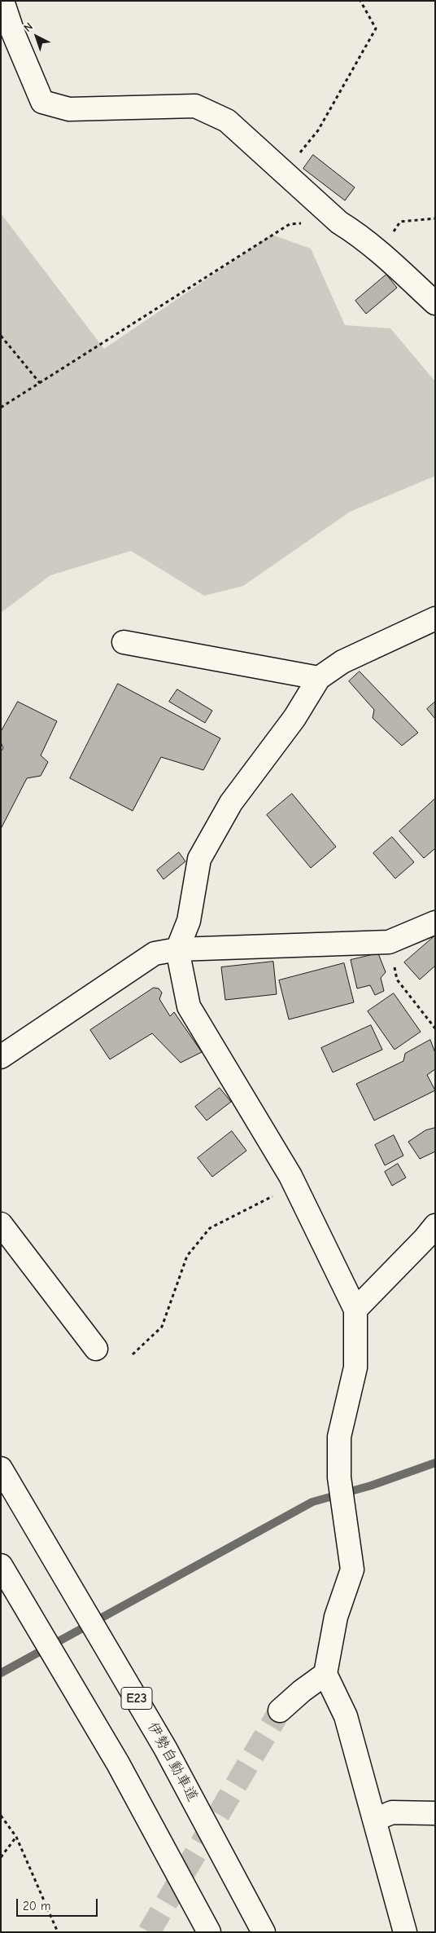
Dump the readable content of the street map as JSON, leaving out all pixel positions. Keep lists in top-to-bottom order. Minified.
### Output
{"streets":{"main road":["E23","伊勢自動車道"]},"scale_bar":"20 m","north":"top left"}
